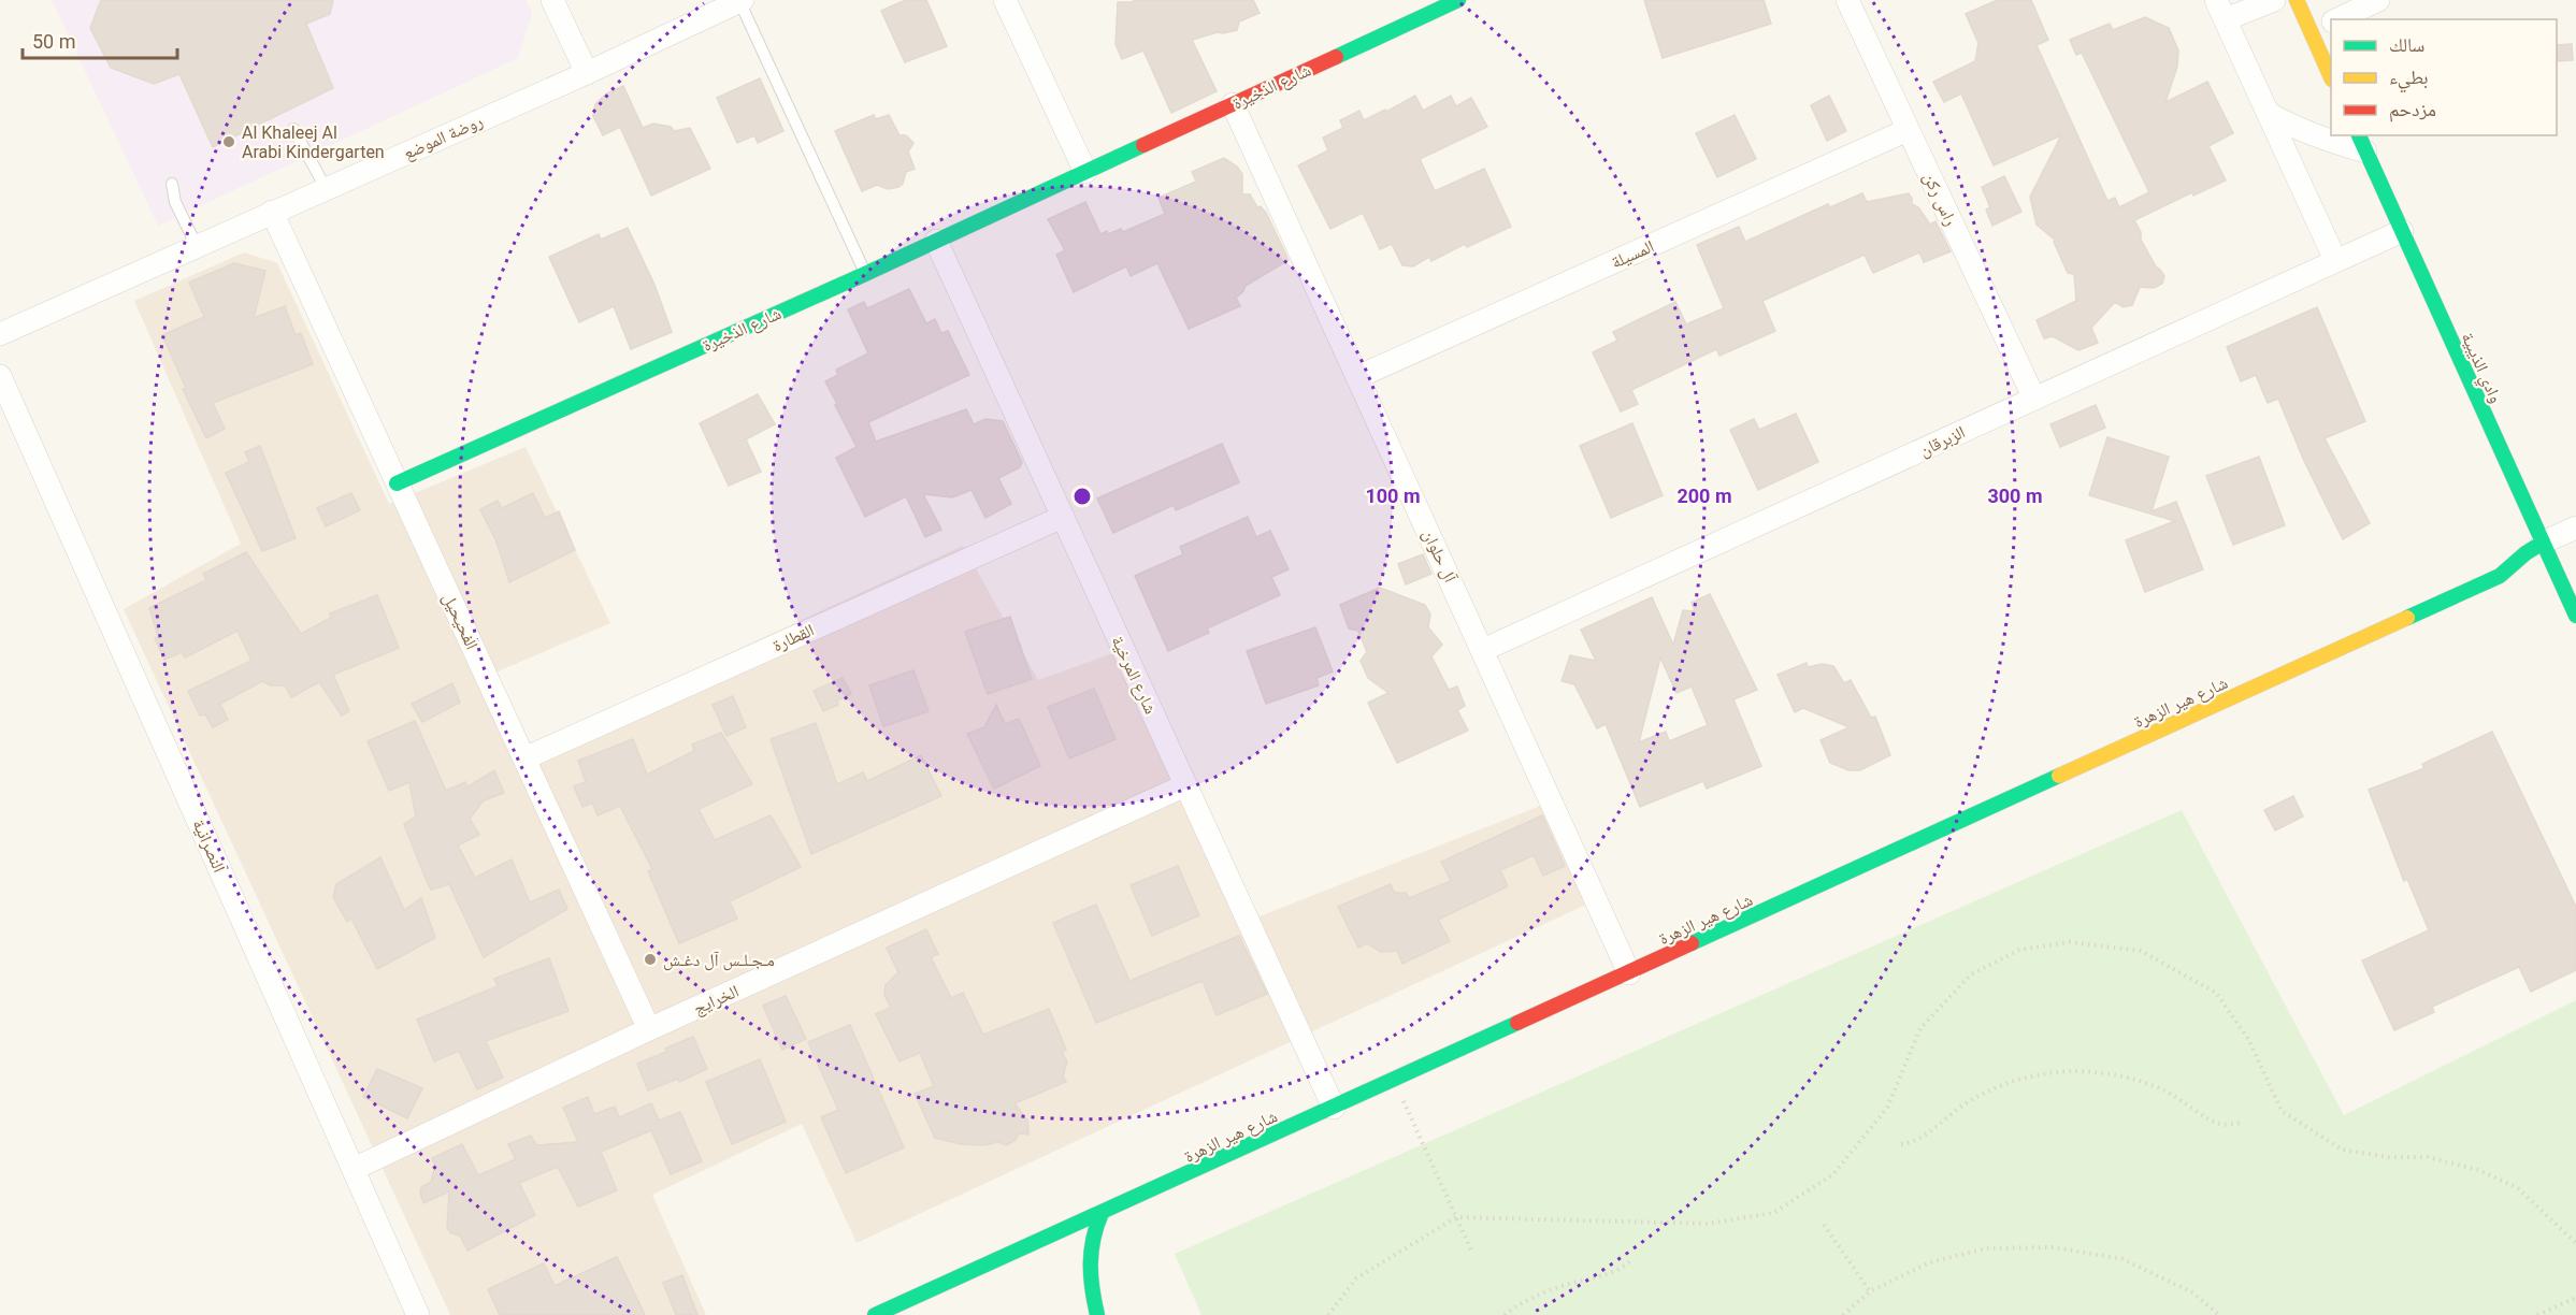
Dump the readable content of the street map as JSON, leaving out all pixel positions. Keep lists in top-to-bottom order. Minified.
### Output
{"streets":{"street":["شارع الذخيرة","روضة الموضع","راس ركن","المسيلة","وادي الذيبية","الزبرقان","آل حلوان","الفحيحيل","القطارة","شارع المرخية","شارع هير الزهرة","النصرانية","الخرايج"]},"crossings":[["شارع الذخيرة","آل حلوان"],["شارع الذخيرة","الفحيحيل"],["شارع الذخيرة","شارع المرخية"],["روضة الموضع","الفحيحيل"],["راس ركن","المسيلة"],["راس ركن","الزبرقان"],["المسيلة","آل حلوان"],["وادي الذيبية","الزبرقان"],["وادي الذيبية","شارع هير الزهرة"],["الزبرقان","آل حلوان"],["آل حلوان","شارع هير الزهرة"],["الفحيحيل","القطارة"],["الفحيحيل","الخرايج"],["القطارة","شارع المرخية"],["شارع المرخية","شارع هير الزهرة"],["شارع المرخية","الخرايج"],["النصرانية","الخرايج"]],"places":["Al Khaleej Al Arabi Kindergarten","مـجـلـس آل دغـش"],"legend":["سالك","بطيء","مزدحم"],"scale_bar":"50 m","rings":["100 m","200 m","300 m"]}
